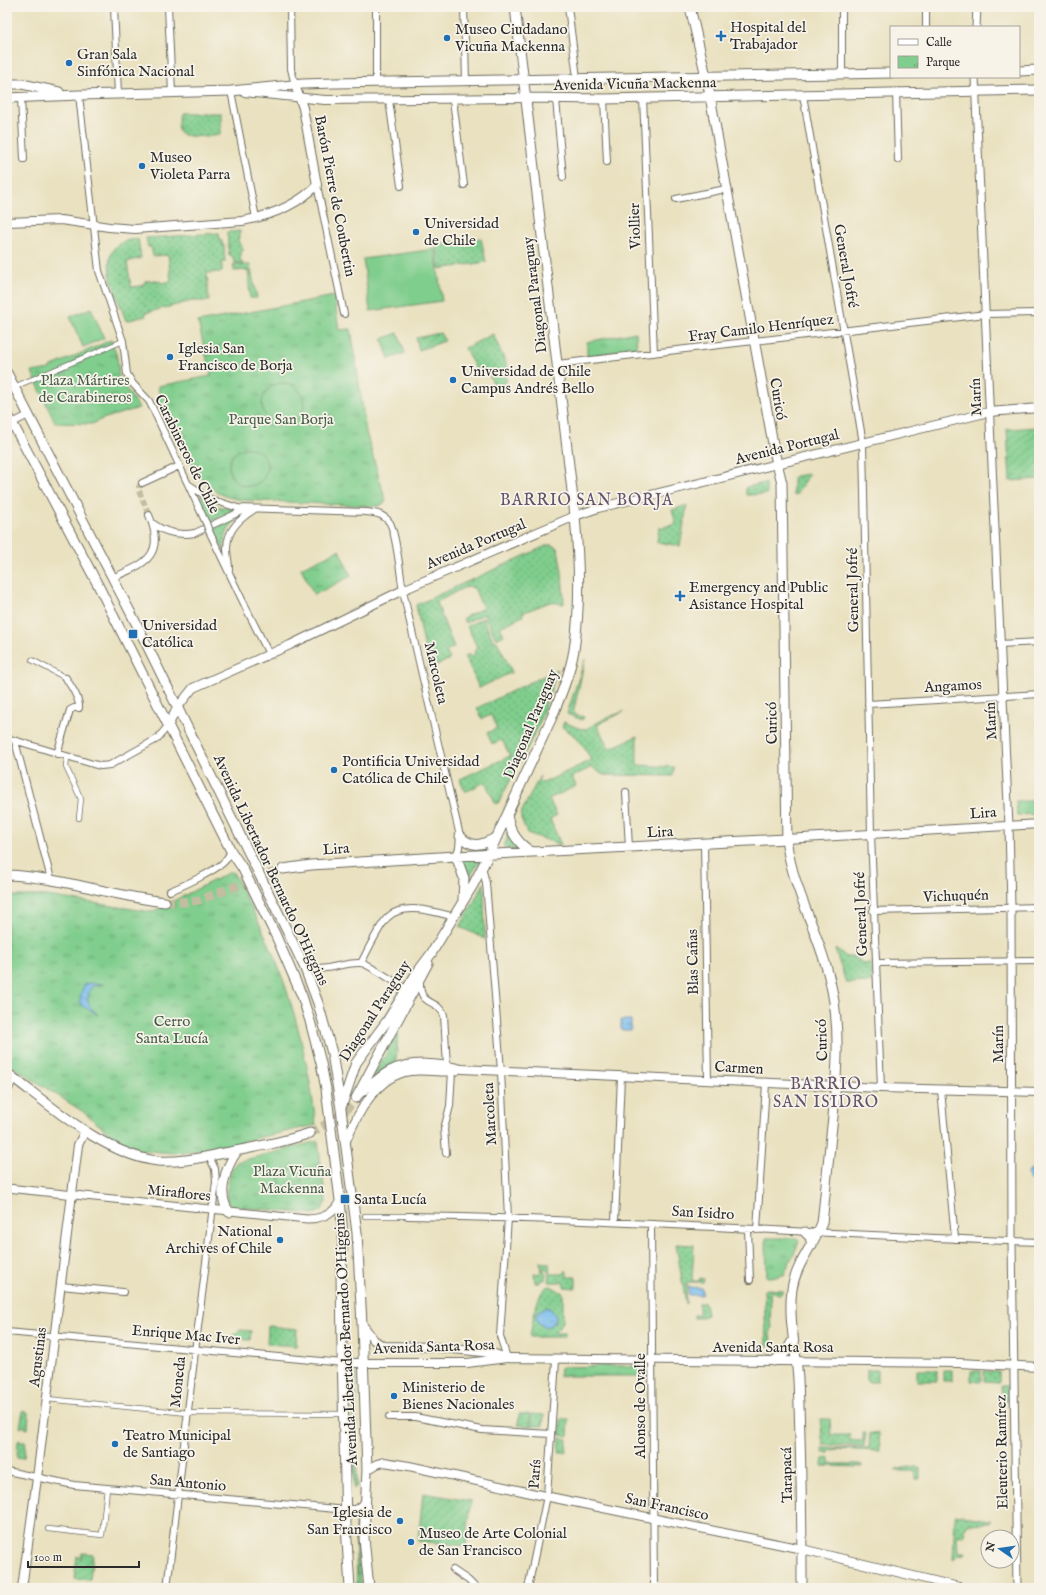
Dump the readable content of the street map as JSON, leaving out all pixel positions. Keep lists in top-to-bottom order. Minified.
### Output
{"streets":{"main road":["Avenida Vicuña Mackenna","Barón Pierre de Coubertin","Diagonal Paraguay","Curicó","Avenida Portugal","Lira","Avenida Libertador Bernardo O'Higgins","Carmen","Enrique Mac Iver","Avenida Santa Rosa","Agustinas","Tarapacá","San Francisco"],"street":["Viollier","General Jofré","Fray Camilo Henríquez","Marín","Carabineros de Chile","Marcoleta","Angamos","Vichuquén","Blas Cañas","Miraflores","San Isidro","Moneda","Alonso de Ovalle","Eleuterio Ramírez","París","San Antonio"]},"crossings":[["Avenida Vicuña Mackenna","Barón Pierre de Coubertin"],["Avenida Vicuña Mackenna","Viollier"],["Avenida Vicuña Mackenna","General Jofré"],["Avenida Vicuña Mackenna","Diagonal Paraguay"],["Avenida Vicuña Mackenna","Marín"],["Avenida Vicuña Mackenna","Curicó"],["Avenida Vicuña Mackenna","Carabineros de Chile"],["Viollier","Fray Camilo Henríquez"],["General Jofré","Fray Camilo Henríquez"],["General Jofré","Avenida Portugal"],["General Jofré","Angamos"],["General Jofré","Lira"],["General Jofré","Vichuquén"],["General Jofré","Carmen"],["Diagonal Paraguay","Fray Camilo Henríquez"],["Diagonal Paraguay","Avenida Portugal"],["Diagonal Paraguay","Marcoleta"],["Diagonal Paraguay","Lira"],["Diagonal Paraguay","Avenida Libertador Bernardo O'Higgins"],["Diagonal Paraguay","Carmen"],["Fray Camilo Henríquez","Marín"],["Fray Camilo Henríquez","Curicó"],["Marín","Avenida Portugal"],["Marín","Angamos"],["Marín","Lira"],["Marín","Vichuquén"],["Marín","Carmen"],["Marín","San Isidro"],["Marín","Avenida Santa Rosa"],["Marín","Eleuterio Ramírez"],["Curicó","Avenida Portugal"],["Curicó","Lira"],["Curicó","Carmen"],["Curicó","San Isidro"],["Curicó","Avenida Santa Rosa"],["Curicó","Tarapacá"],["Avenida Portugal","Carabineros de Chile"],["Avenida Portugal","Marcoleta"],["Avenida Portugal","Avenida Libertador Bernardo O'Higgins"],["Marcoleta","Lira"],["Marcoleta","Carmen"],["Marcoleta","San Isidro"],["Marcoleta","Avenida Santa Rosa"],["Lira","Blas Cañas"],["Avenida Libertador Bernardo O'Higgins","Carmen"],["Avenida Libertador Bernardo O'Higgins","Miraflores"],["Avenida Libertador Bernardo O'Higgins","Enrique Mac Iver"],["Avenida Libertador Bernardo O'Higgins","Avenida Santa Rosa"],["Avenida Libertador Bernardo O'Higgins","San Antonio"],["Avenida Libertador Bernardo O'Higgins","San Francisco"],["Blas Cañas","Carmen"],["Miraflores","Agustinas"],["Miraflores","Moneda"],["San Isidro","Alonso de Ovalle"],["Enrique Mac Iver","Avenida Santa Rosa"],["Enrique Mac Iver","Agustinas"],["Enrique Mac Iver","Moneda"],["Avenida Santa Rosa","Alonso de Ovalle"],["Avenida Santa Rosa","Eleuterio Ramírez"],["Avenida Santa Rosa","París"],["Avenida Santa Rosa","Tarapacá"],["Agustinas","San Antonio"],["Moneda","San Antonio"],["Alonso de Ovalle","San Francisco"],["París","San Francisco"],["Tarapacá","San Francisco"]],"districts":["BARRIO SAN BORJA","BARRIO SAN ISIDRO"],"parks":["Plaza Mártires de Carabineros","Parque San Borja","Cerro Santa Lucía","Plaza Vicuña Mackenna"],"places":{"health":["Hospital del Trabajador","Emergency and Public Asistance Hospital"],"other":["Museo Ciudadano Vicuña Mackenna","Gran Sala Sinfónica Nacional","Museo Violeta Parra","Universidad de Chile","Iglesia San Francisco de Borja","Universidad de Chile Campus Andrés Bello","Pontificia Universidad Católica de Chile","National Archives of Chile","Ministerio de Bienes Nacionales","Teatro Municipal de Santiago","Iglesia de San Francisco","Museo de Arte Colonial de San Francisco"],"transit":["Universidad Católica","Santa Lucía"]},"legend":["Calle","Parque"],"scale_bar":"100 m","north":"left"}
